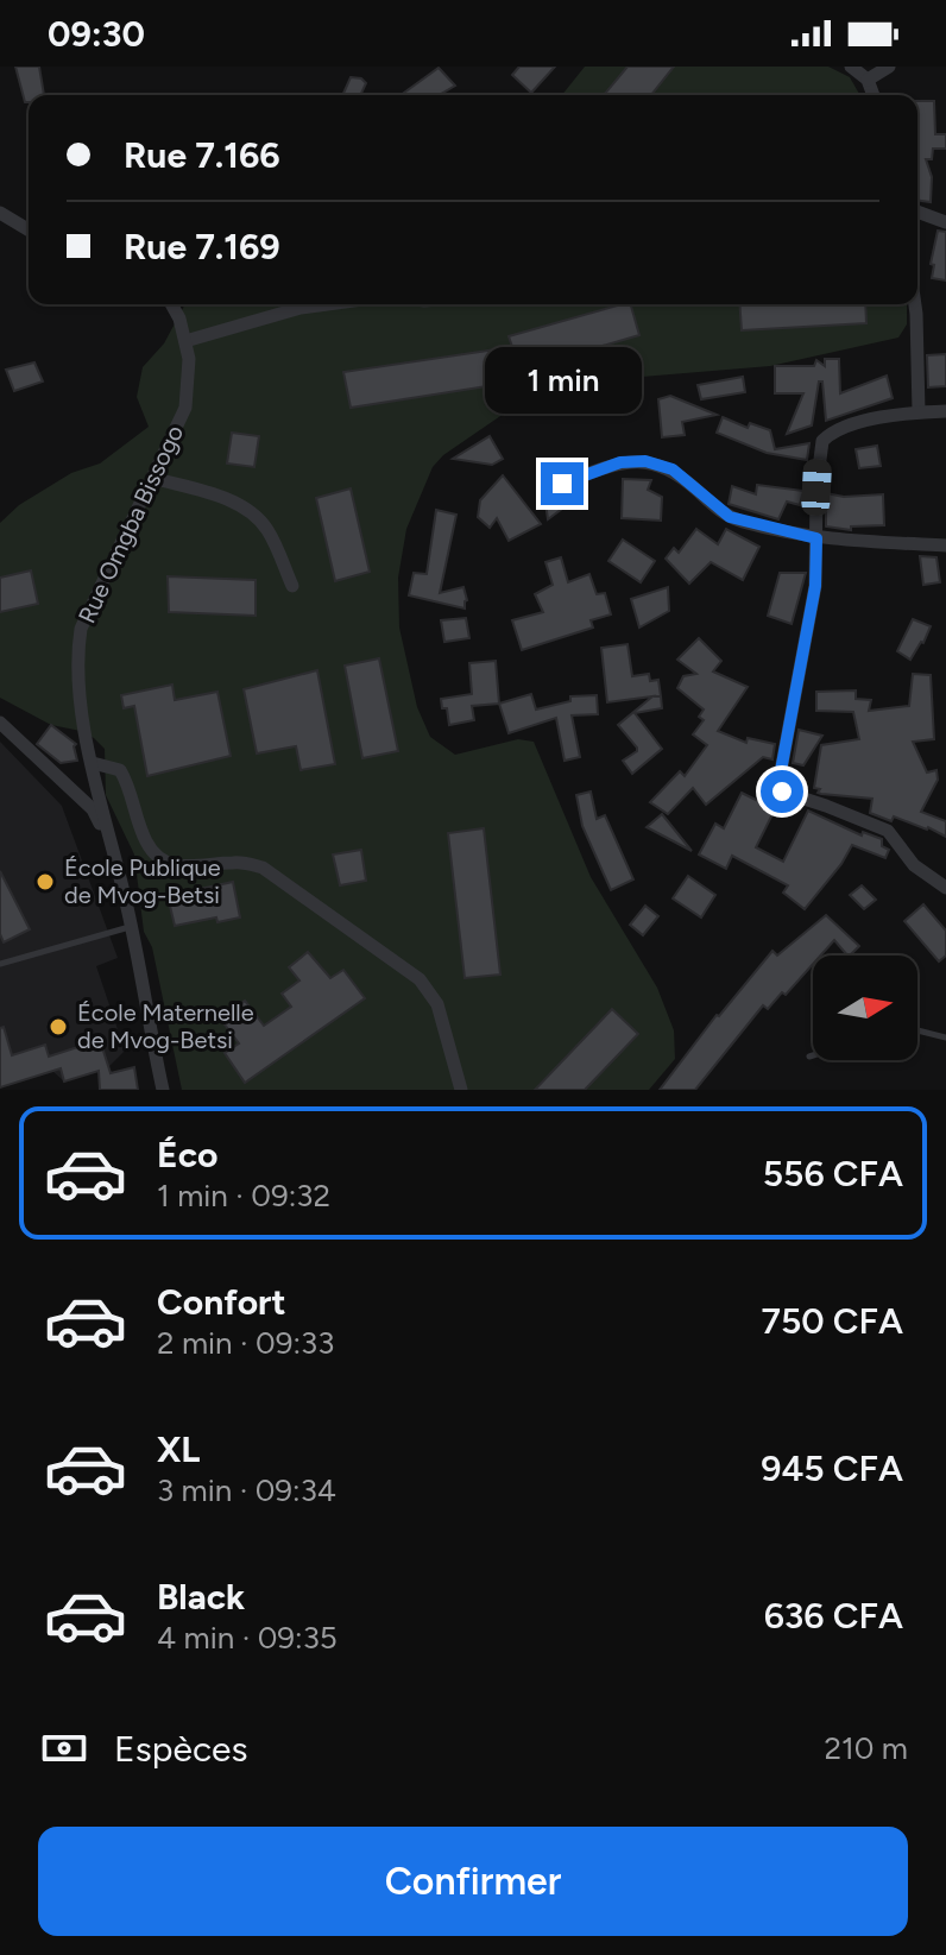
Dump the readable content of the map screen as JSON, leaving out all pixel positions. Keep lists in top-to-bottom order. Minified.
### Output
{"streets":{"street":["Rue Omgba Bissogo"]},"places":["École Publique de Mvog-Betsi","École Maternelle de Mvog-Betsi"],"north":"right","page":{"status":"09:30","banner":["Rue 7.166","Rue 7.169"],"bubble":"1 min","list":[{"name":"Éco","note":"1 min · 09:32","value":"556 CFA"},{"name":"Confort","note":"2 min · 09:33","value":"750 CFA"},{"name":"XL","note":"3 min · 09:34","value":"945 CFA"},{"name":"Black","note":"4 min · 09:35","value":"636 CFA"}],"pay":["Espèces","210 m"],"buttons":"Confirmer"}}
